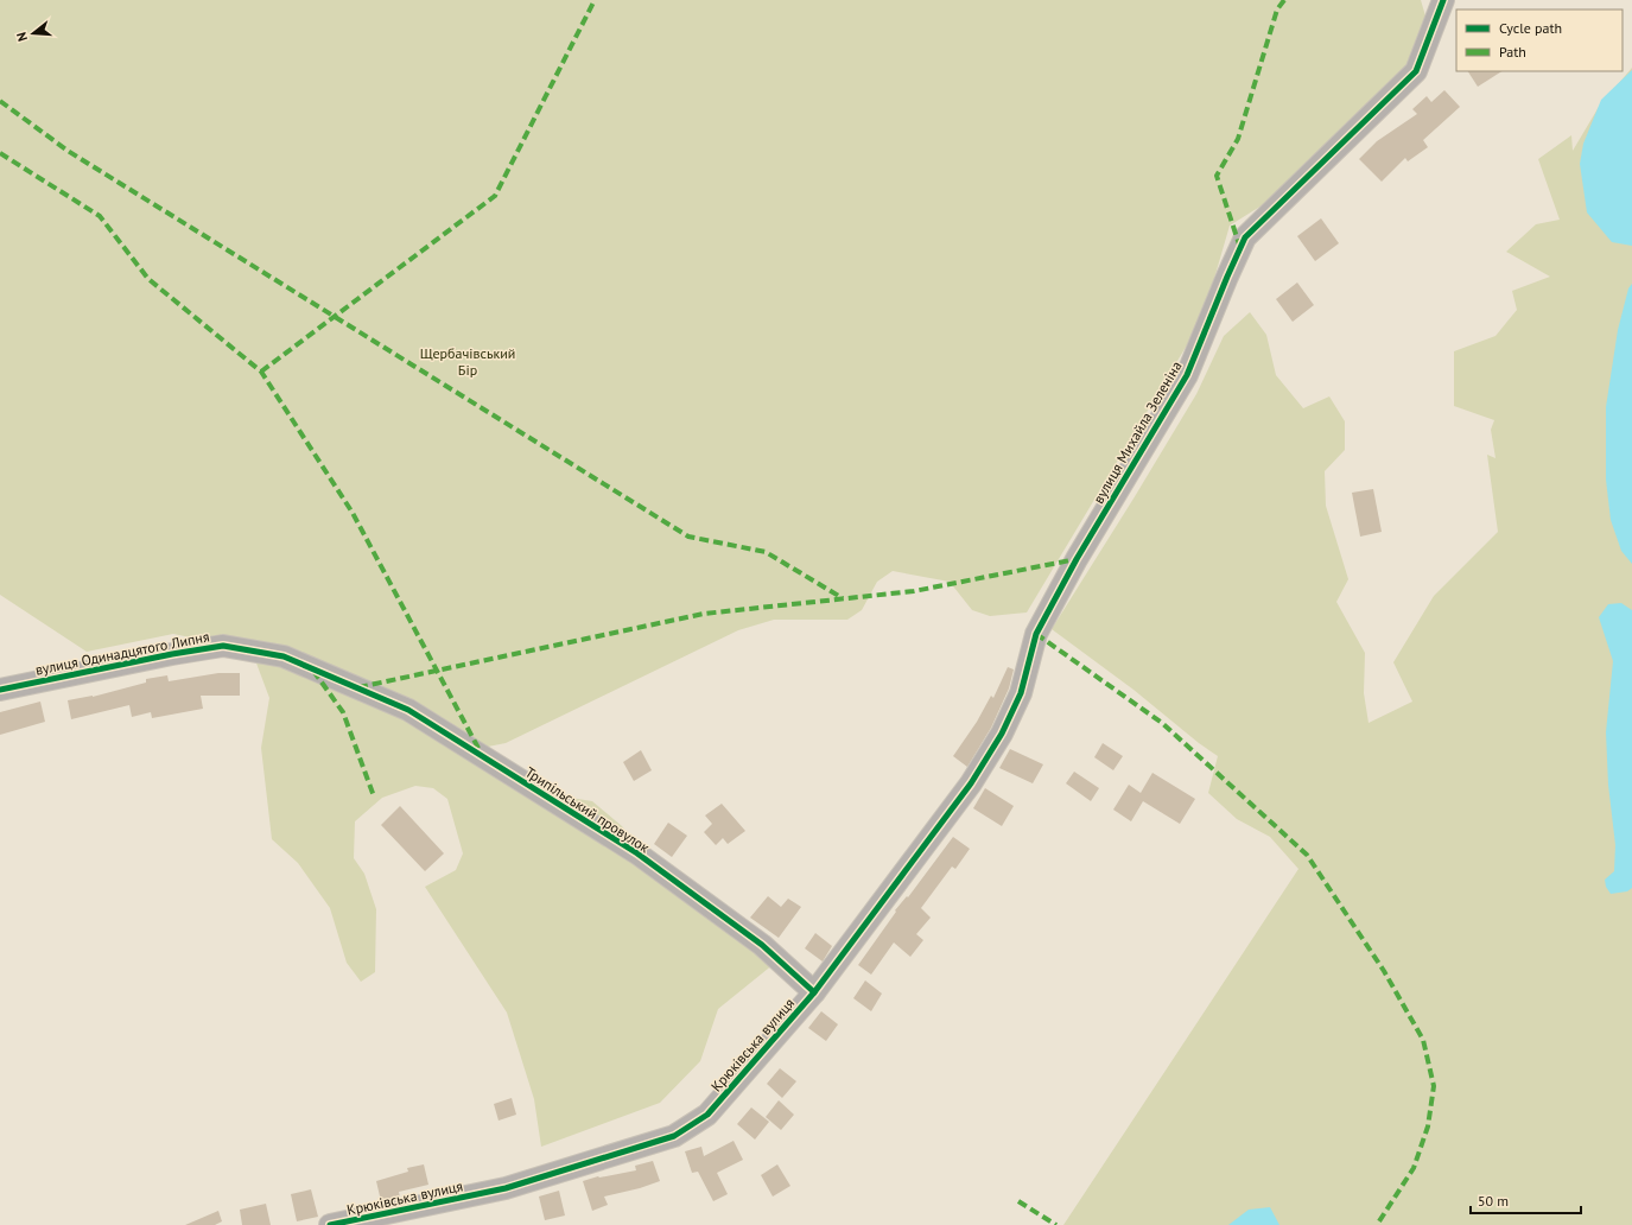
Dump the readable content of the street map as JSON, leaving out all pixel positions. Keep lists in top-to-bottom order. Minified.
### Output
{"streets":{"street":["вулиця Михайла Зеленіна","вулиця Одинадцятого Липня","Трипільський провулок","Крюківська вулиця"]},"crossings":[["вулиця Михайла Зеленіна","Крюківська вулиця"],["вулиця Одинадцятого Липня","Трипільський провулок"],["Трипільський провулок","Крюківська вулиця"]],"parks":["Щербачівський Бір"],"legend":["Cycle path","Path"],"scale_bar":"50 m","north":"left"}
